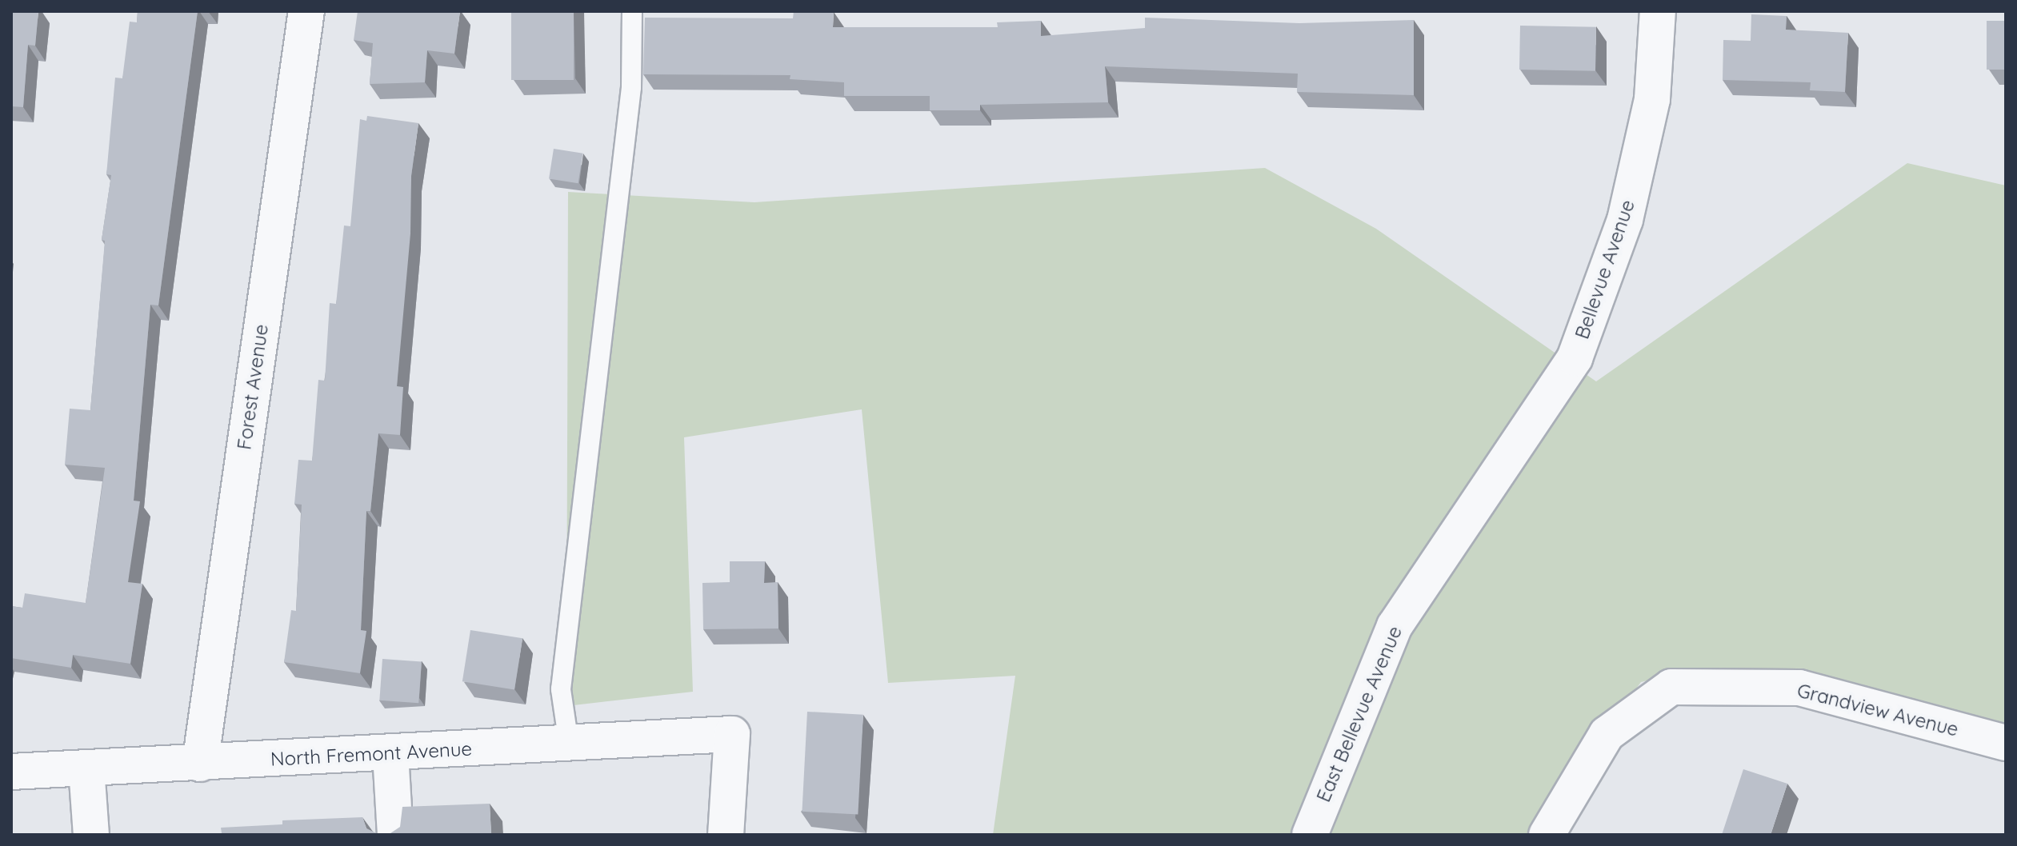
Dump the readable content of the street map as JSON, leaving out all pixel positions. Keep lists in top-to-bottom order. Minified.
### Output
{"streets":{"street":["Bellevue Avenue","Forest Avenue","Grandview Avenue","East Bellevue Avenue","North Fremont Avenue"]},"crossings":[["Bellevue Avenue","East Bellevue Avenue"],["Forest Avenue","North Fremont Avenue"]]}
